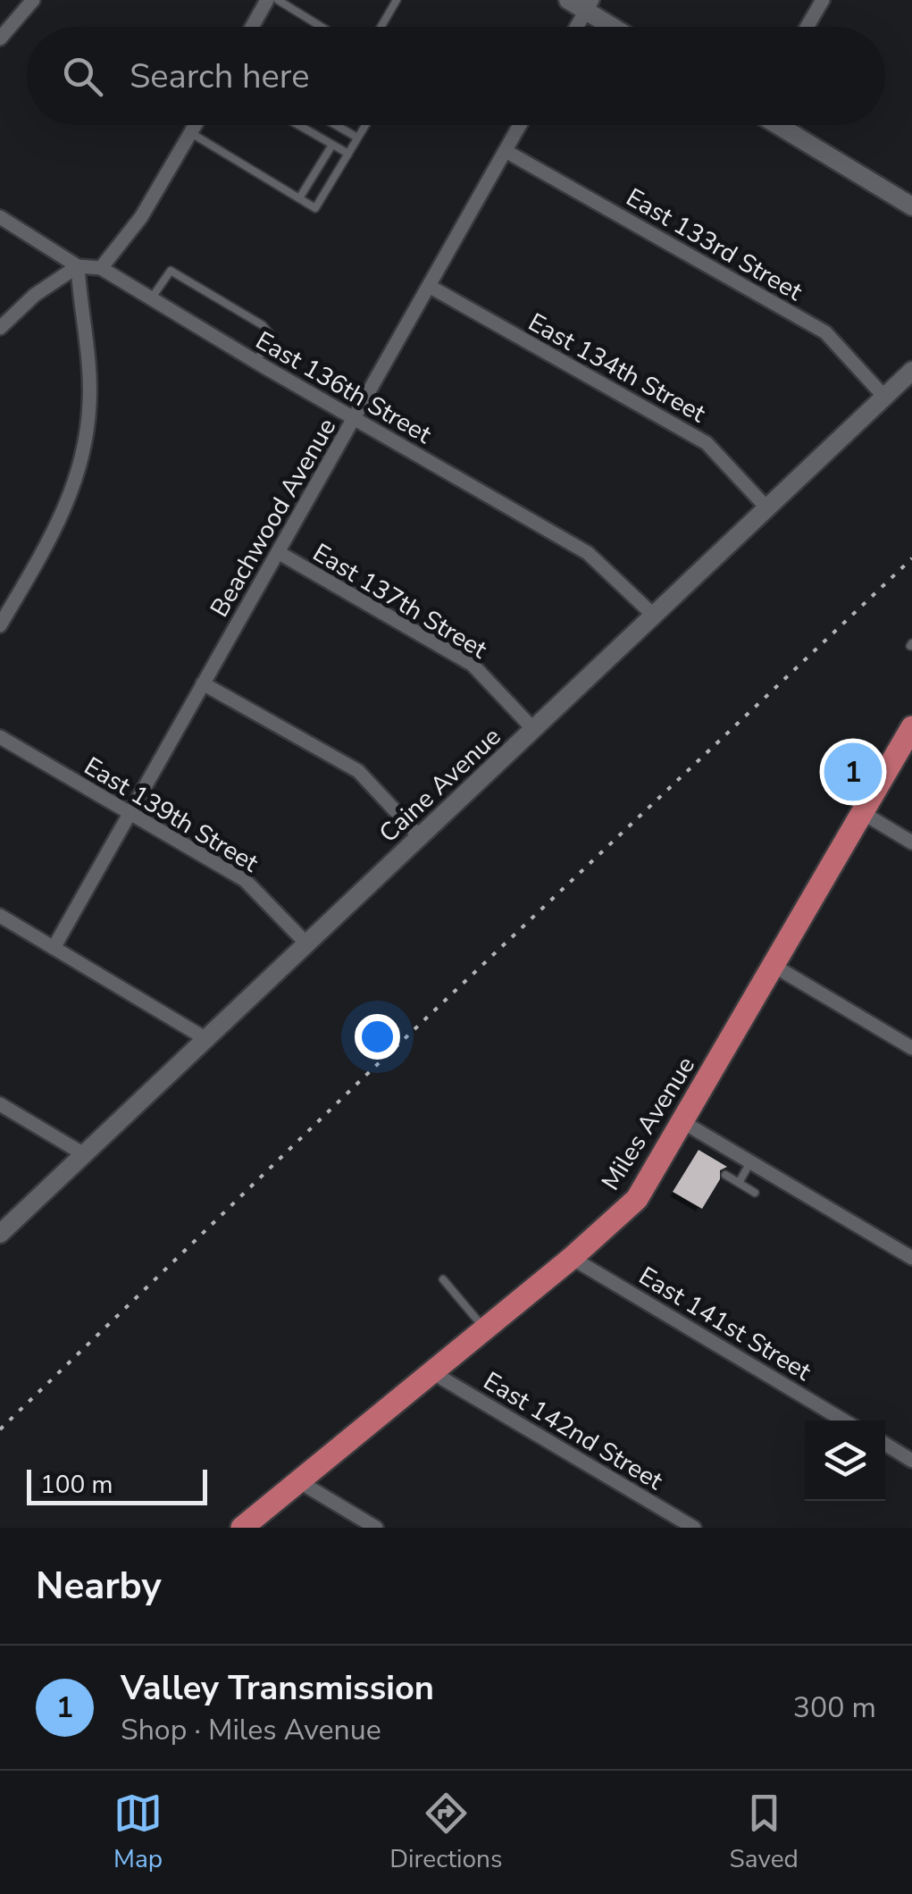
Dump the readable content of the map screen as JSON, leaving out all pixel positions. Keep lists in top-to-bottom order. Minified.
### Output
{"streets":{"main road":["Miles Avenue"],"street":["East 133rd Street","East 134th Street","East 136th Street","Beachwood Avenue","East 137th Street","Caine Avenue","East 139th Street","East 141st Street","East 142nd Street"]},"crossings":[["East 133rd Street","Beachwood Avenue"],["East 133rd Street","Caine Avenue"],["East 134th Street","Beachwood Avenue"],["East 134th Street","Caine Avenue"],["East 136th Street","Beachwood Avenue"],["East 136th Street","Caine Avenue"],["Beachwood Avenue","East 137th Street"],["Beachwood Avenue","East 139th Street"],["East 137th Street","Caine Avenue"],["Caine Avenue","East 139th Street"],["Miles Avenue","East 141st Street"],["Miles Avenue","East 142nd Street"]],"scale_bar":"100 m","page":{"search":"Search here","pins":"1","scale":"100 m","heading":"Nearby","list":[{"mark":"1","name":"Valley Transmission","note":"Shop · Miles Avenue","value":"300 m"}],"nav":["Map","Directions","Saved"]}}
